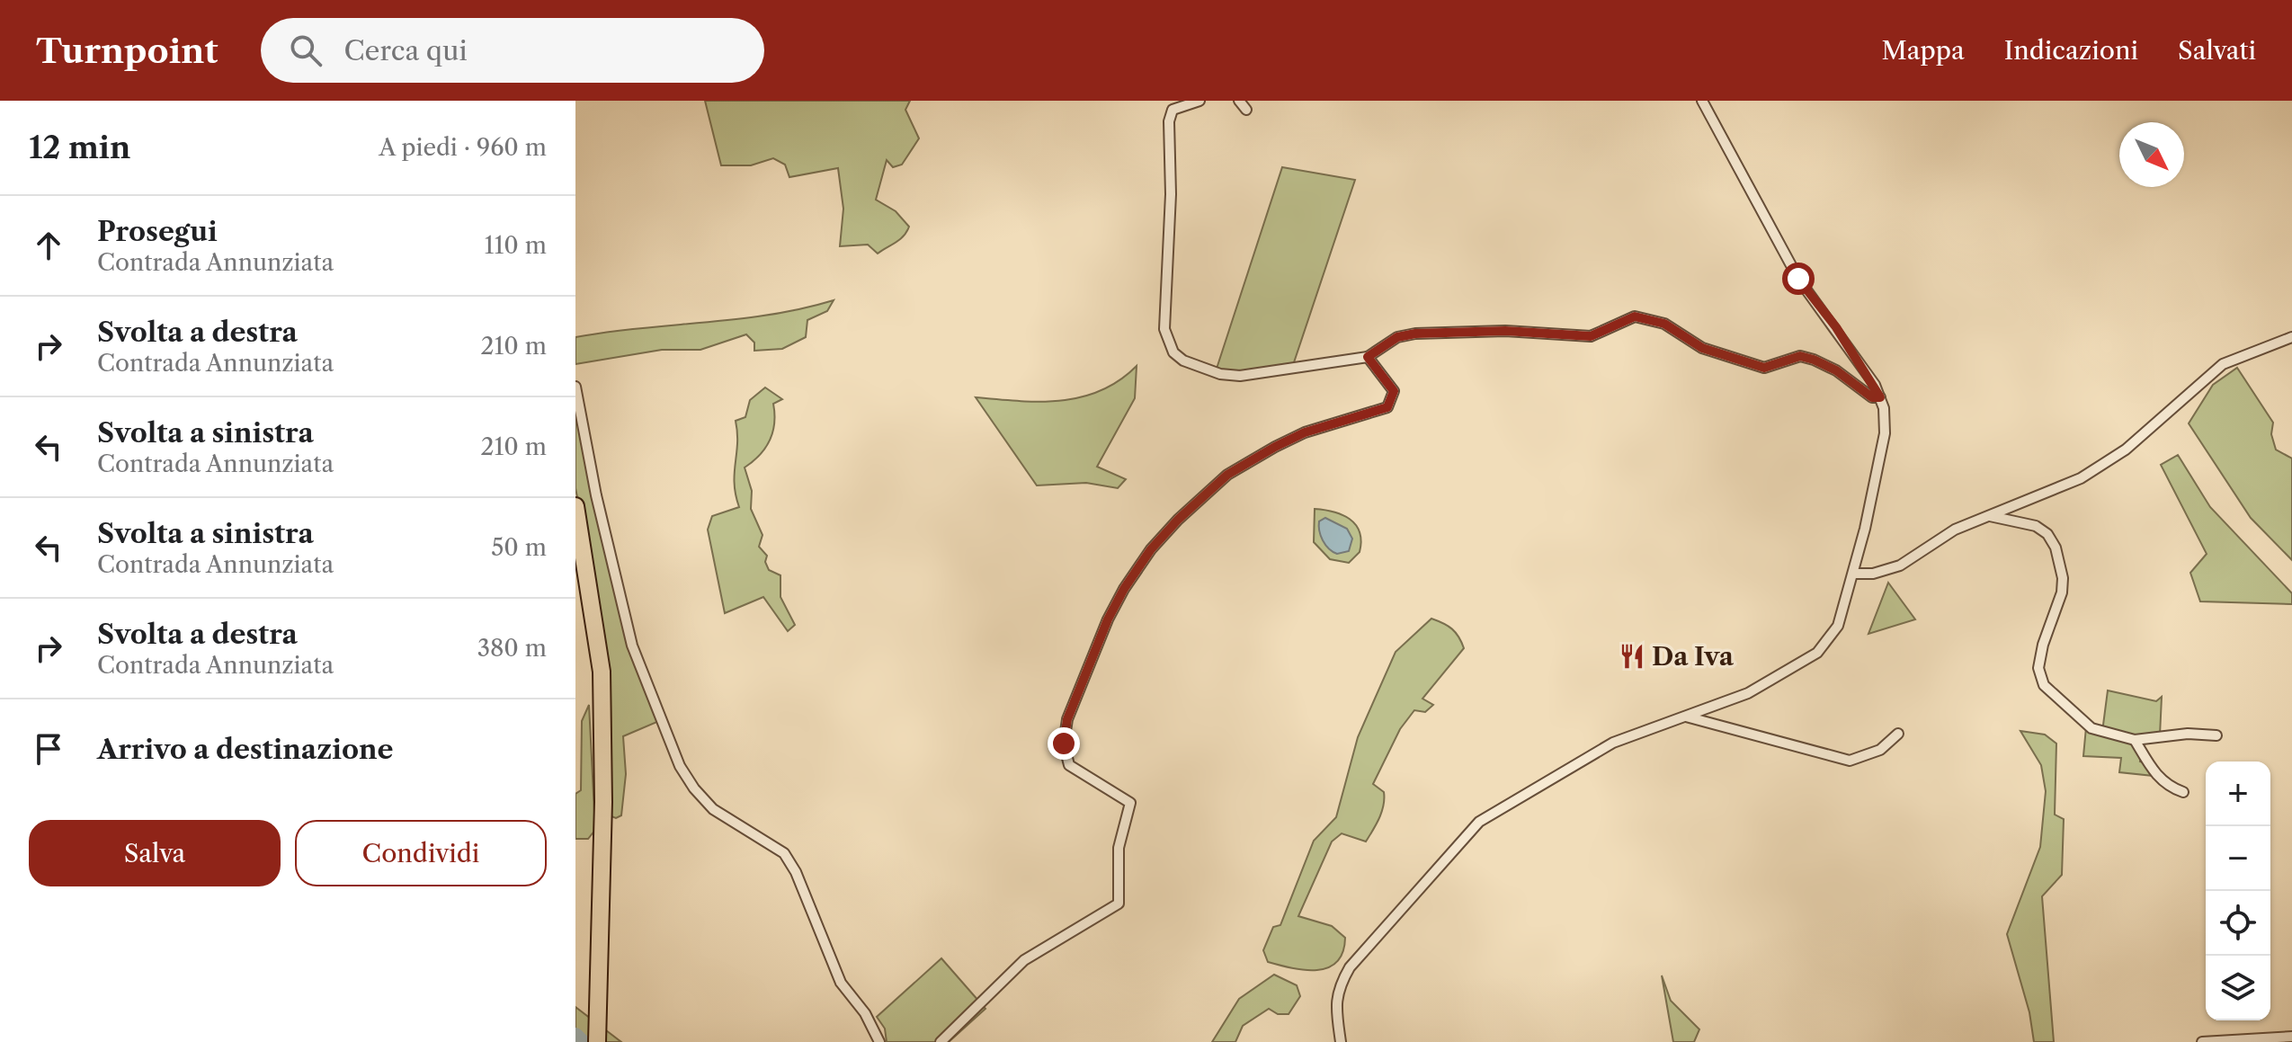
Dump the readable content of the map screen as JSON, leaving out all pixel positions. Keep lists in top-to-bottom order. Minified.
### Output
{"places":{"restaurant":["Da Iva"]},"north":"bottom right","page":{"header":"Turnpoint","search":"Cerca qui","nav":["Mappa","Indicazioni","Salvati"],"heading":["12 min","A piedi · 960 m"],"list":[["Prosegui","Contrada Annunziata","110 m"],["Svolta a destra","Contrada Annunziata","210 m"],["Svolta a sinistra","Contrada Annunziata","210 m"],["Svolta a sinistra","Contrada Annunziata","50 m"],["Svolta a destra","Contrada Annunziata","380 m"],"Arrivo a destinazione"],"map_buttons":["+","−"],"buttons":["Salva","Condividi"]}}
